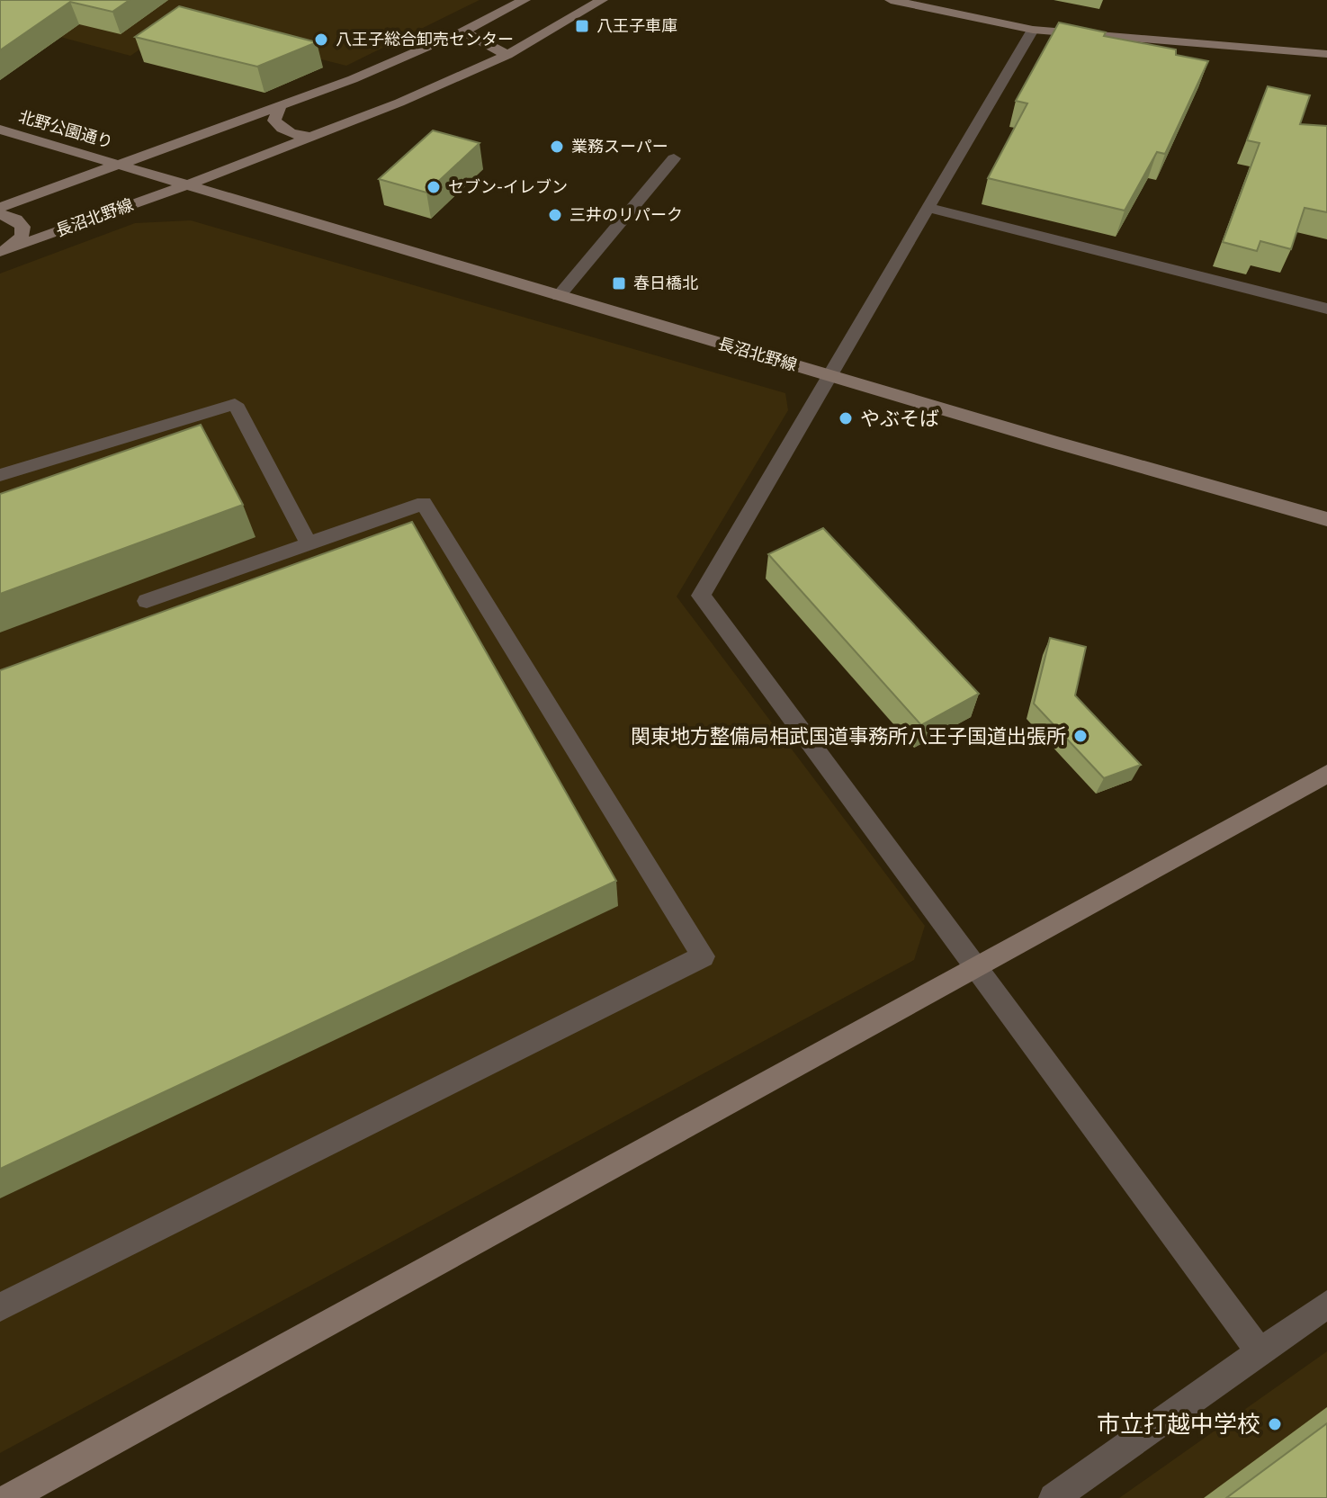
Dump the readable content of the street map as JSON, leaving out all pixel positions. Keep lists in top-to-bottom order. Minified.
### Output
{"streets":{"street":["北野公園通り","長沼北野線"]},"crossings":[["北野公園通り","長沼北野線"]],"places":{"transit":["八王子車庫","春日橋北"],"other":["八王子総合卸売センター","業務スーパー","セブン-イレブン","三井のリパーク","やぶそば","関東地方整備局相武国道事務所八王子国道出張所","市立打越中学校"]}}
